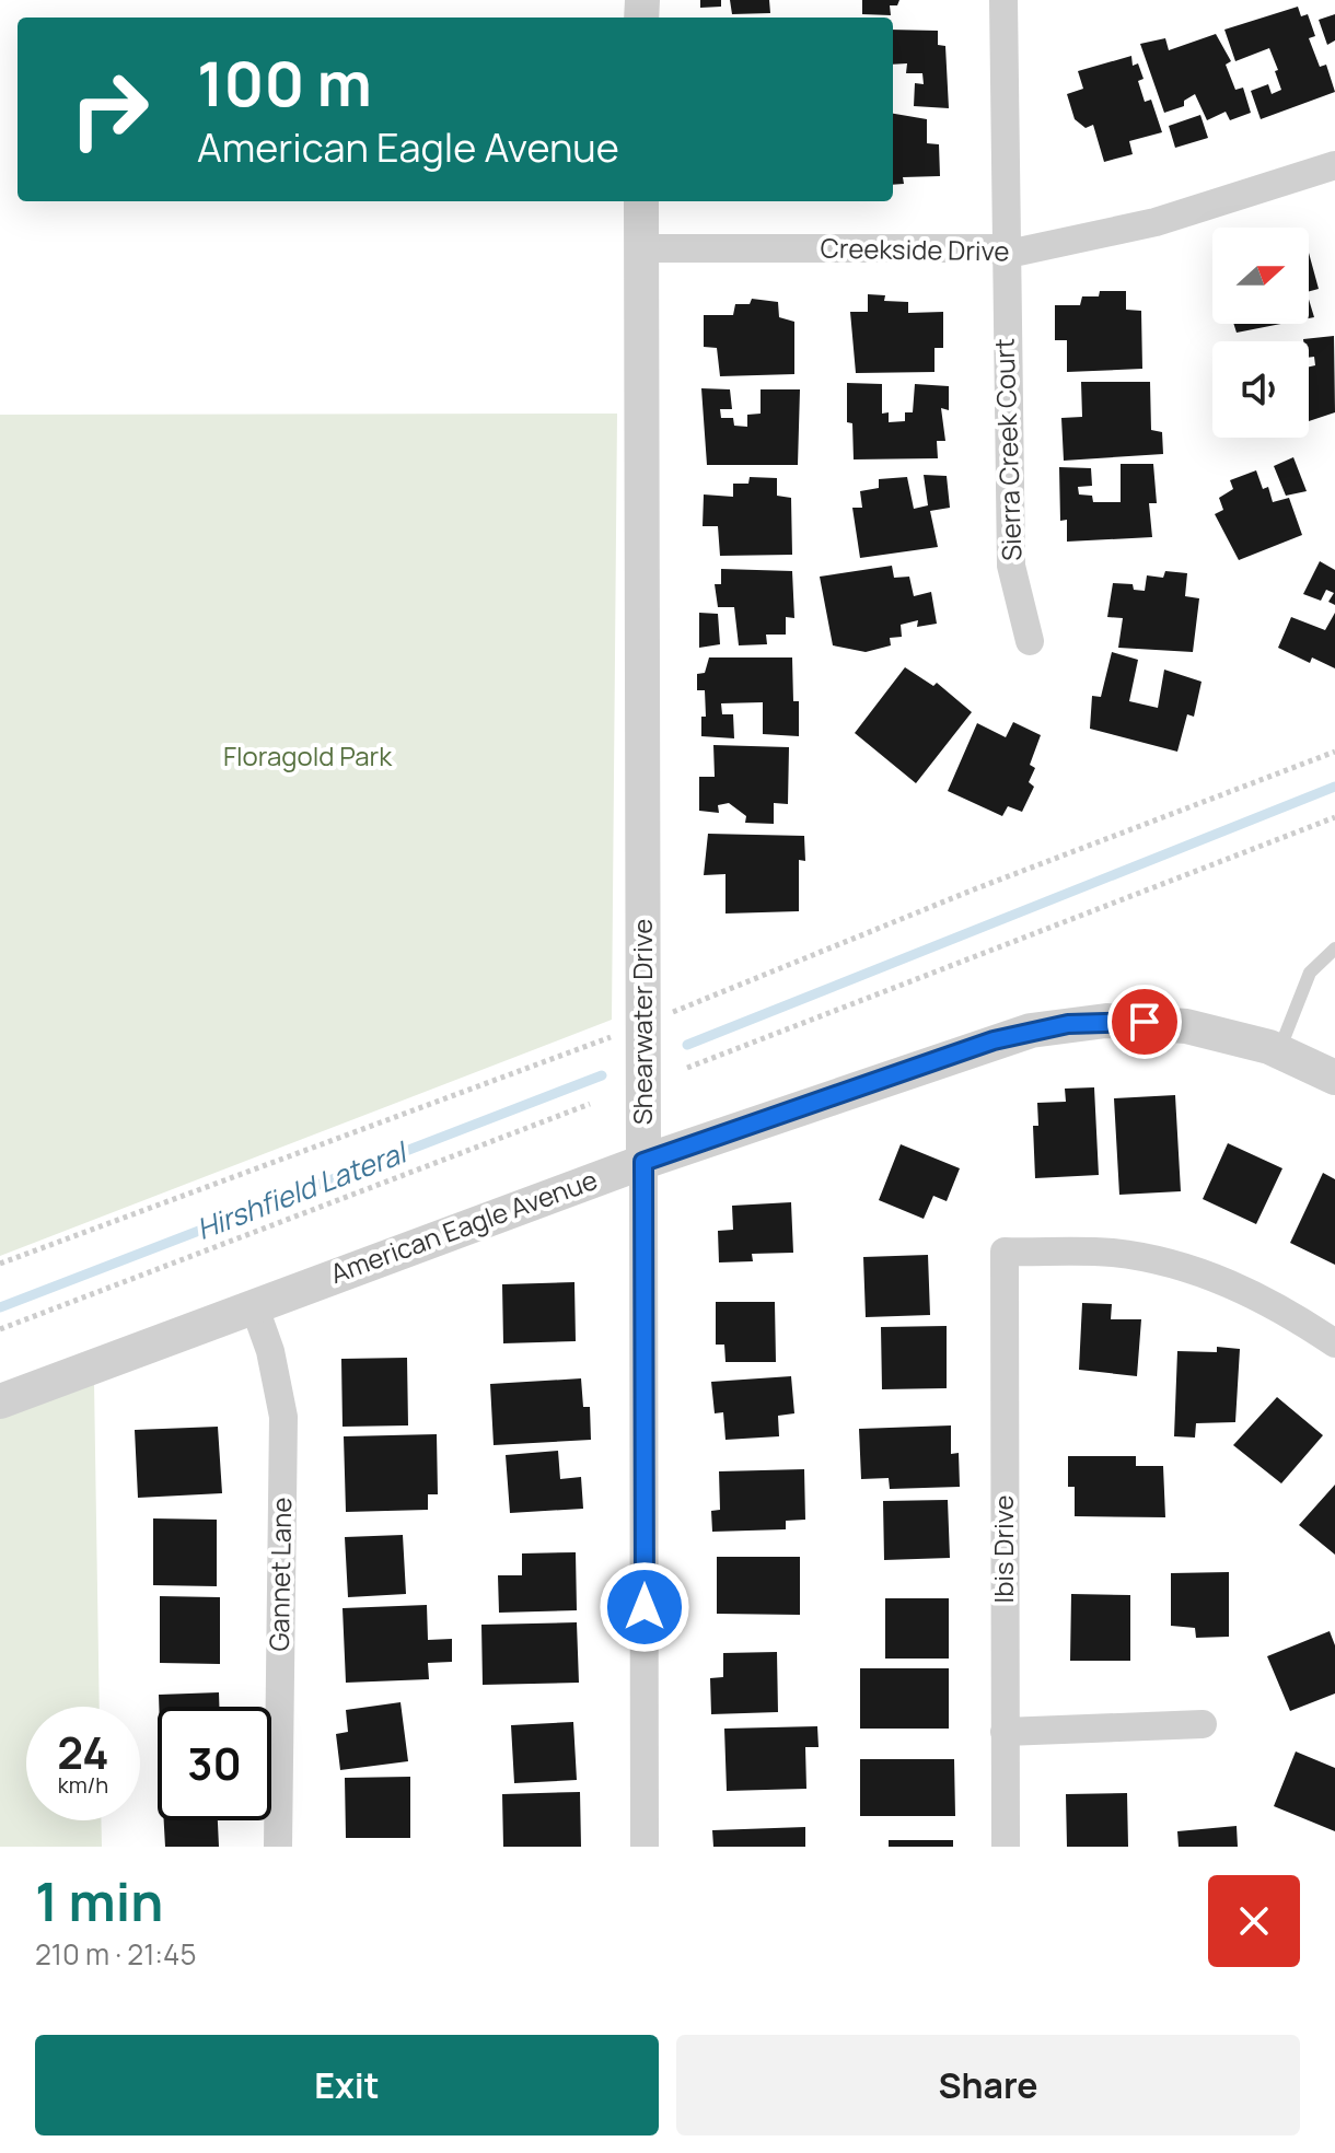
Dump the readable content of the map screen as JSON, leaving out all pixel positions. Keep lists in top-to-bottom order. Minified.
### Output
{"streets":{"street":["Creekside Drive","Sierra Creek Court","Shearwater Drive","American Eagle Avenue","Ibis Drive","Gannet Lane"]},"crossings":[["Creekside Drive","Sierra Creek Court"],["Creekside Drive","Shearwater Drive"],["Shearwater Drive","American Eagle Avenue"],["American Eagle Avenue","Gannet Lane"]],"water":["Hirshfield Lateral"],"parks":["Floragold Park"],"north":"right","page":{"turn":["100 m","American Eagle Avenue"],"speed":"24 km/h","limit":"30","heading":["1 min","210 m · 21:45"],"buttons":["Exit","Share"]}}
